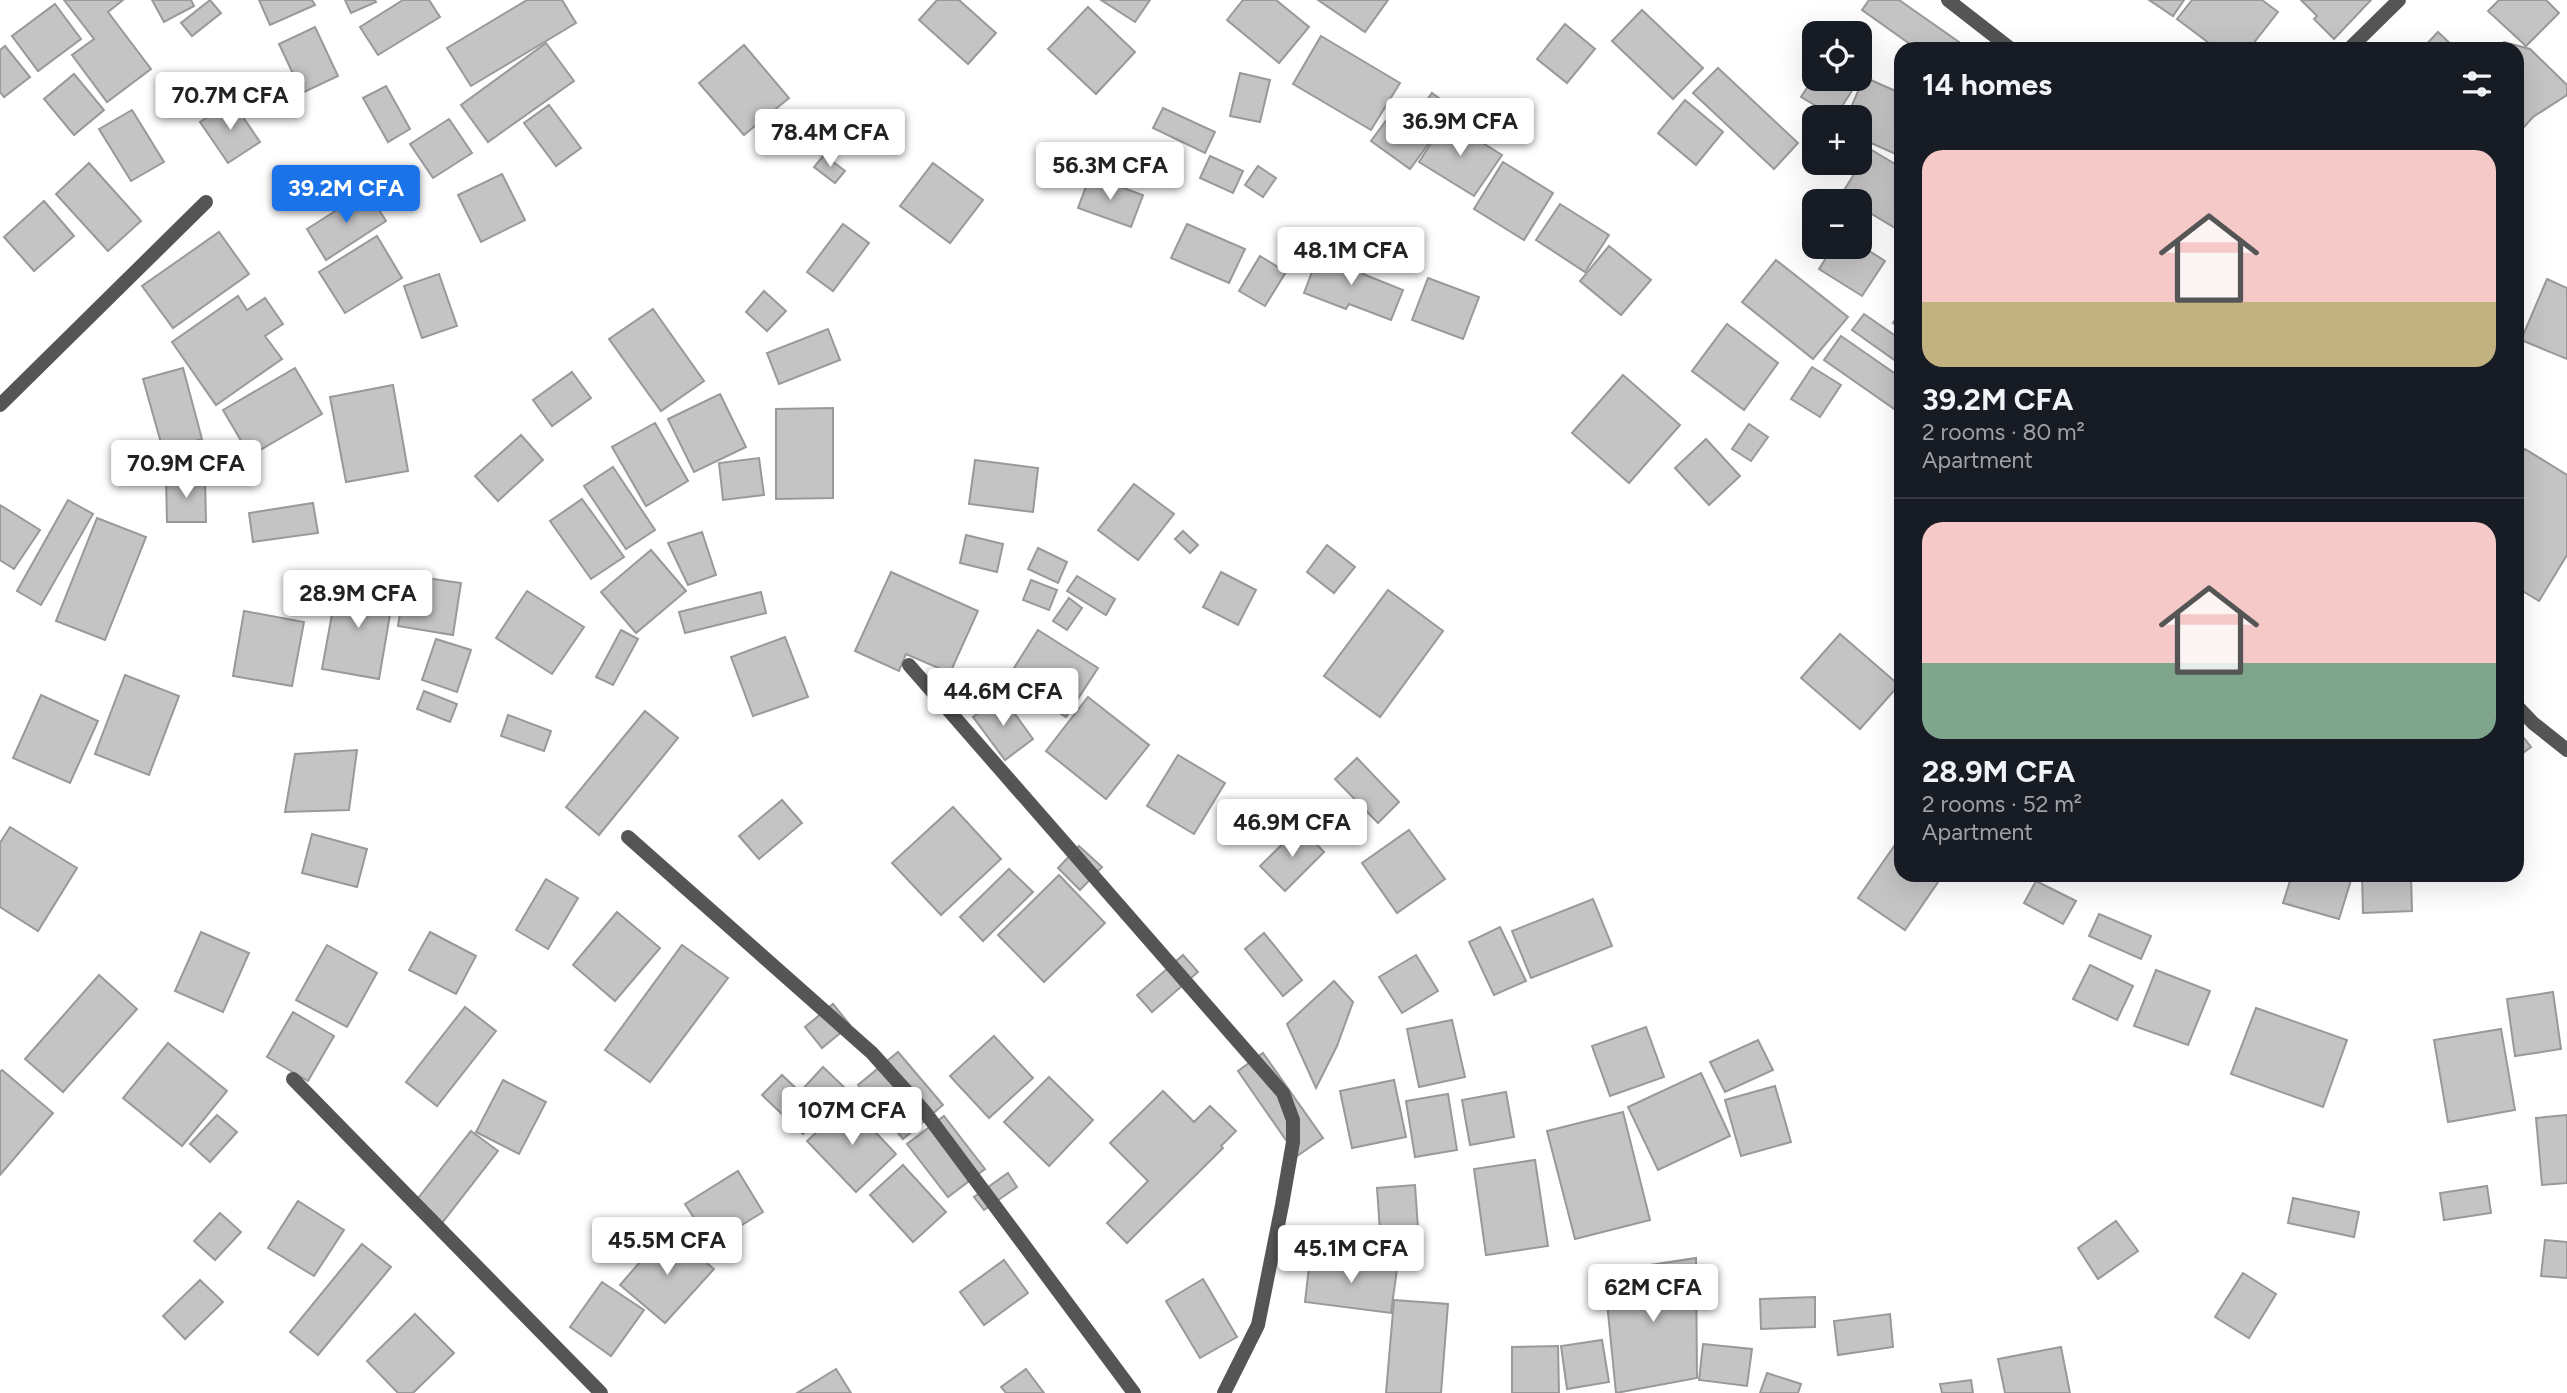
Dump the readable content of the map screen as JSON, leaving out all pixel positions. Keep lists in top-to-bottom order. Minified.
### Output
{"page":{"map_buttons":["+","−"],"heading":"14 homes","price":["70.7M CFA","36.9M CFA","78.4M CFA","56.3M CFA","39.2M CFA","48.1M CFA","70.9M CFA","28.9M CFA","44.6M CFA","46.9M CFA","107M CFA","45.5M CFA","45.1M CFA","62M CFA"],"list":[{"name":"39.2M CFA","note":"2 rooms · 80 m² · Apartment"},{"name":"28.9M CFA","note":"2 rooms · 52 m² · Apartment"}]}}
